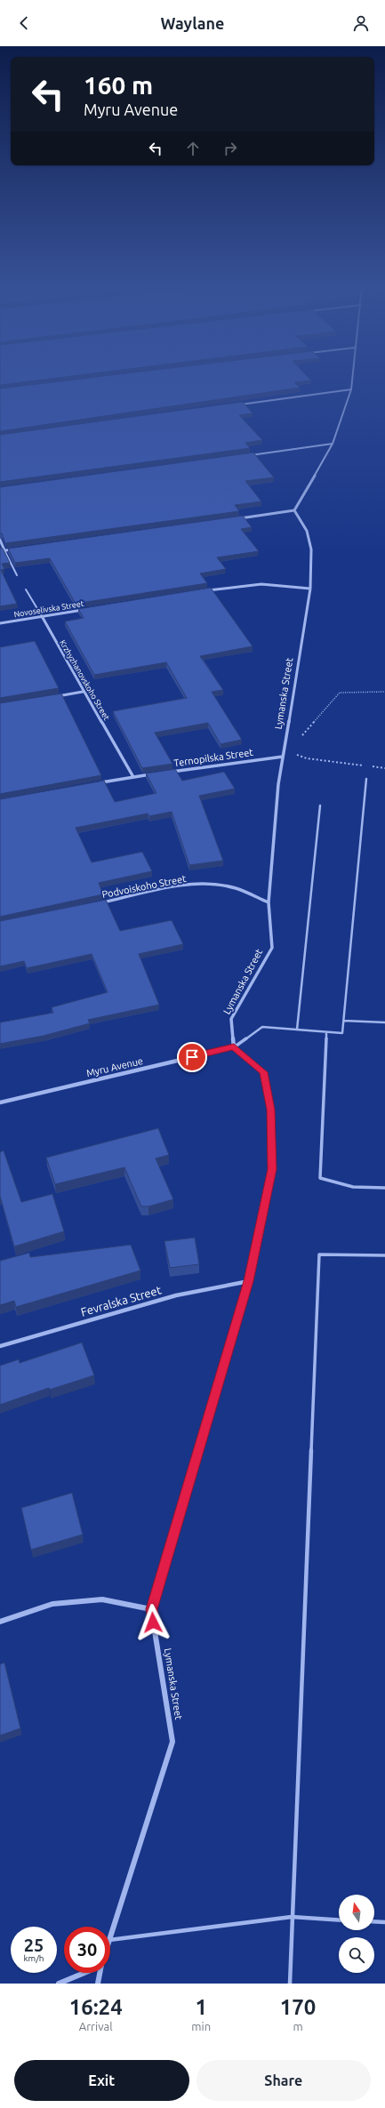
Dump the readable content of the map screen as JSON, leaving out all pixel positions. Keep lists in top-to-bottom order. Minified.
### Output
{"streets":{"street":["Novoselivska Street","Krzhyzhanovskoho Street","Lymanska Street","Ternopilska Street","Podvoiskoho Street","Myru Avenue","Fevralska Street"]},"crossings":[["Novoselivska Street","Krzhyzhanovskoho Street"],["Lymanska Street","Ternopilska Street"],["Lymanska Street","Podvoiskoho Street"],["Lymanska Street","Myru Avenue"],["Lymanska Street","Fevralska Street"]],"north":"top","page":{"header":"Waylane","turn":["160 m","Myru Avenue"],"speed":"25 km/h","limit":"30","eta":["16:24","Arrival","1","min","170","m"],"buttons":["Exit","Share"]}}
